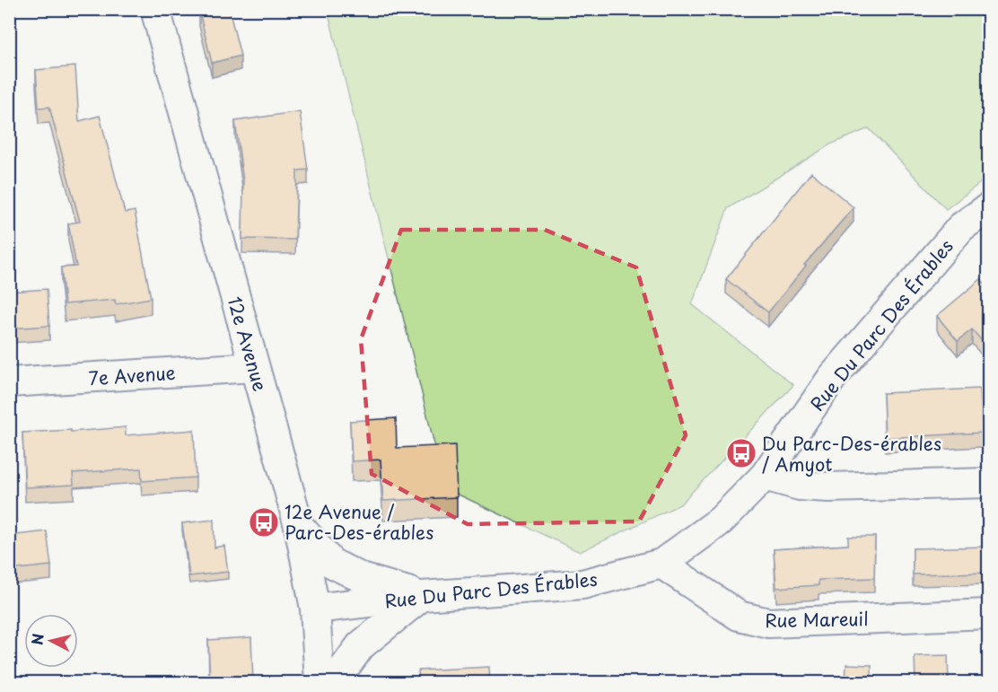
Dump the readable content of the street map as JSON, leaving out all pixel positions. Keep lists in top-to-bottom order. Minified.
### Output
{"streets":{"street":["Rue Du Parc Des Érables","12e Avenue","7e Avenue","Rue Mareuil"]},"crossings":[["Rue Du Parc Des Érables","12e Avenue"],["Rue Du Parc Des Érables","Rue Mareuil"],["12e Avenue","7e Avenue"]],"places":{"bus stop":["Du Parc-Des-érables / Amyot","12e Avenue / Parc-Des-érables"]},"north":"left"}
